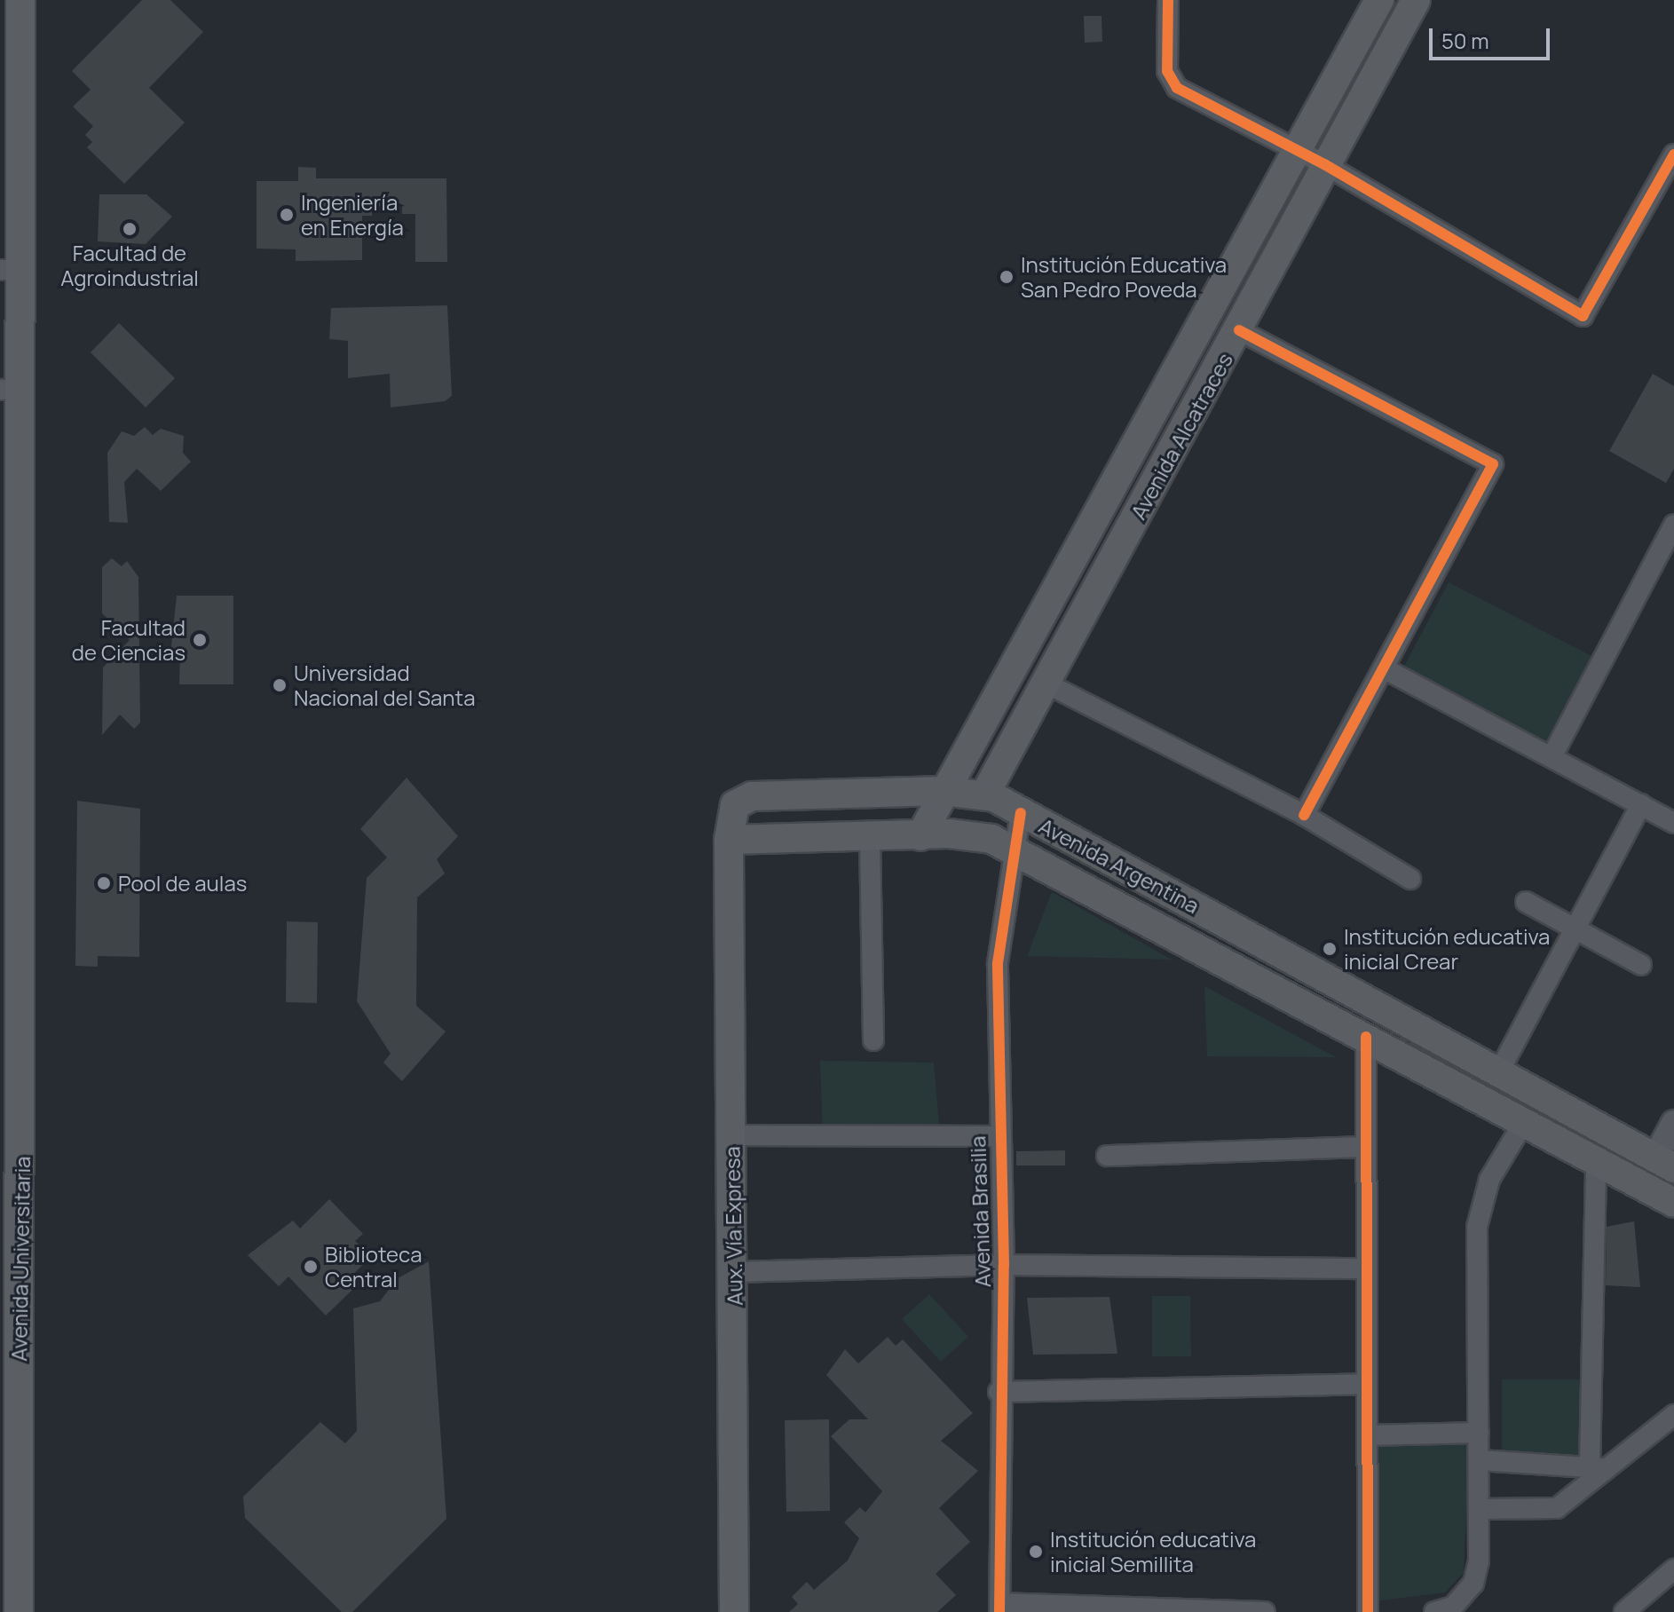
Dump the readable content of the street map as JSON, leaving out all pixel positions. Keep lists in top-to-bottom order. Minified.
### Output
{"streets":{"main road":["Avenida Alcatraces","Avenida Argentina","Aux. Vía Expresa","Avenida Universitaria"],"street":["Avenida Brasilia"]},"crossings":[["Avenida Alcatraces","Avenida Argentina"],["Avenida Argentina","Avenida Brasilia"],["Avenida Argentina","Aux. Vía Expresa"]],"places":["Ingeniería en Energía","Facultad de Agroindustrial","Institución Educativa San Pedro Poveda","Facultad de Ciencias","Universidad Nacional del Santa","Pool de aulas","Institución educativa inicial Crear","Biblioteca Central","Institución educativa inicial Semillita"],"scale_bar":"50 m"}
